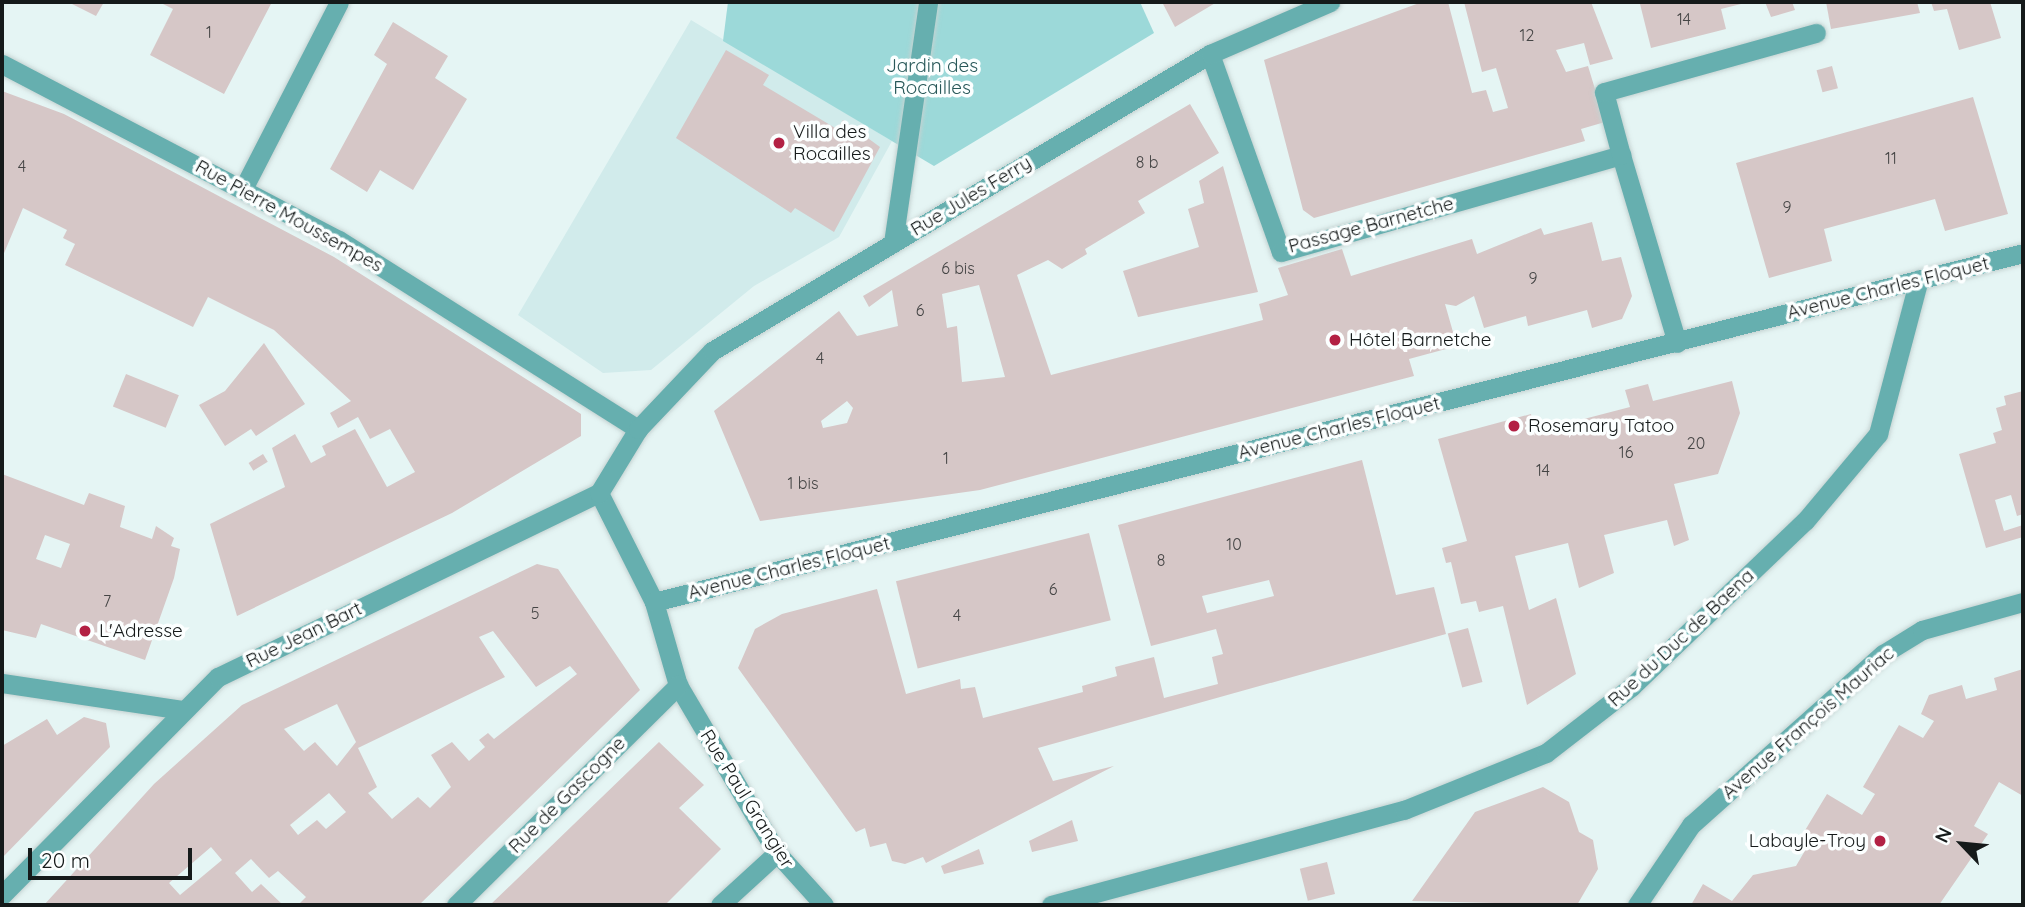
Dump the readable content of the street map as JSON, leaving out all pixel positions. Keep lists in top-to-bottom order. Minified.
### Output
{"streets":{"street":["Rue Jules Ferry","Rue Pierre Moussempes","Passage Barnetche","Avenue Charles Floquet","Rue Jean Bart","Rue du Duc de Baena","Avenue François Mauriac","Rue de Gascogne","Rue Paul Grangier"]},"crossings":[["Rue Jules Ferry","Rue Pierre Moussempes"],["Rue Jules Ferry","Passage Barnetche"],["Avenue Charles Floquet","Rue du Duc de Baena"],["Avenue Charles Floquet","Rue Paul Grangier"],["Rue Jean Bart","Rue Paul Grangier"],["Rue de Gascogne","Rue Paul Grangier"]],"parks":["Jardin des Rocailles"],"places":["Villa des Rocailles","Hôtel Barnetche","Rosemary Tatoo","L'Adresse","Labayle-Troy"],"house_numbers":["14","1","12","11","8 b","4","9","6 bis","9","6","4","20","16","1","14","1 bis","10","8","6","7","5","4"],"scale_bar":"20 m","north":"top left"}
